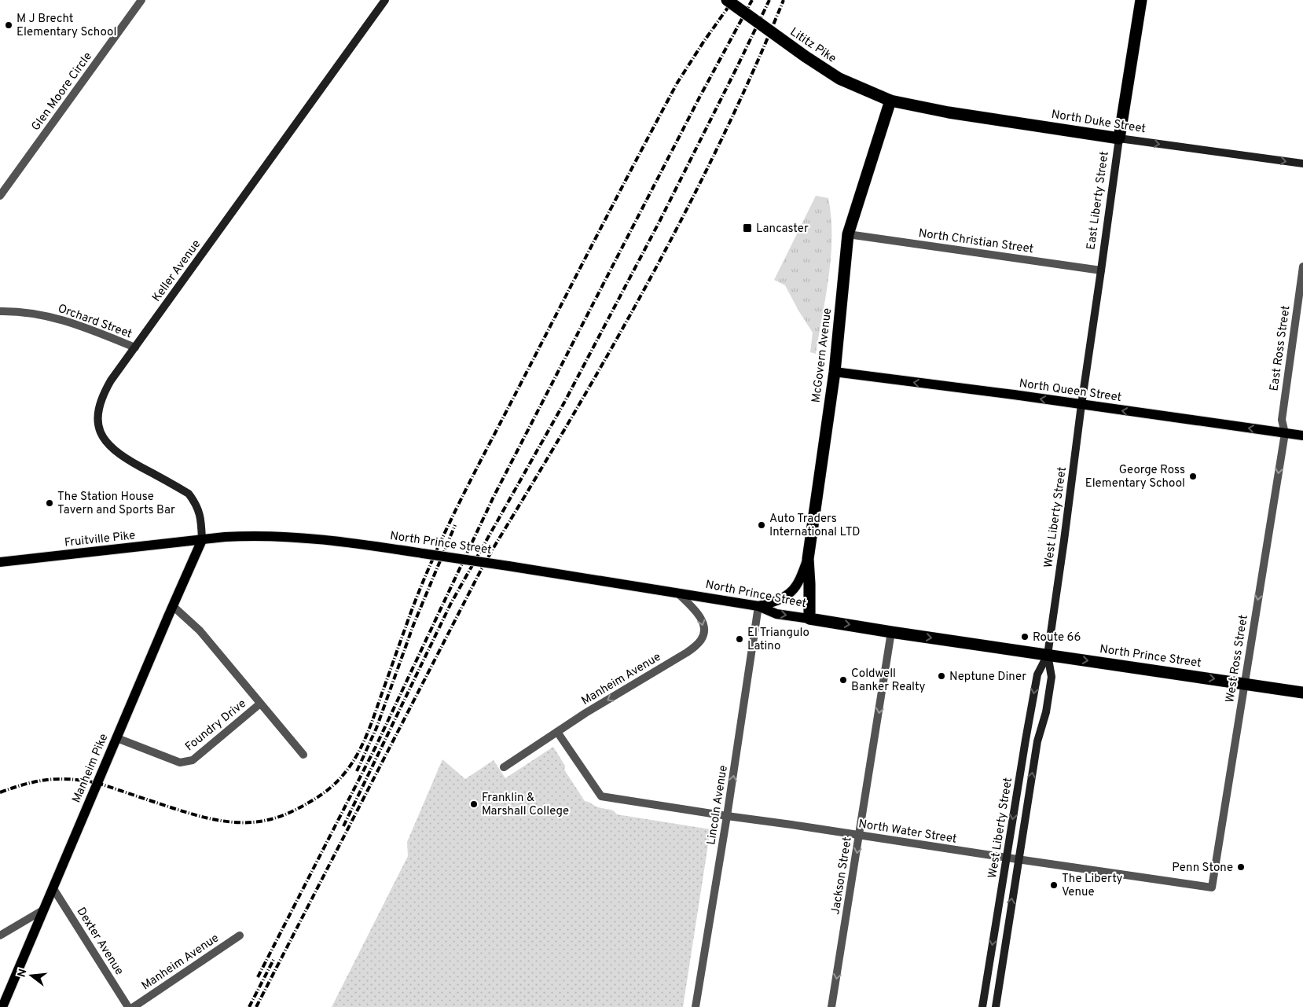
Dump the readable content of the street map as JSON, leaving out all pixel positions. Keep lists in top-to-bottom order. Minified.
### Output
{"streets":{"highway":["Lititz Pike","North Duke Street","East Liberty Street","McGovern Avenue","North Prince Street"],"main road":["Keller Avenue","North Queen Street","West Liberty Street","Fruitville Pike","Manheim Pike"],"street":["Glen Moore Circle","North Christian Street","Orchard Street","East Ross Street","West Ross Street","Manheim Avenue","Foundry Drive","Lincoln Avenue","North Water Street","Jackson Street","Dexter Avenue"]},"crossings":[["Lititz Pike","North Duke Street"],["Lititz Pike","McGovern Avenue"],["North Duke Street","East Liberty Street"],["North Duke Street","McGovern Avenue"],["East Liberty Street","North Christian Street"],["East Liberty Street","North Queen Street"],["East Liberty Street","West Liberty Street"],["North Christian Street","McGovern Avenue"],["Keller Avenue","Orchard Street"],["Keller Avenue","Fruitville Pike"],["Keller Avenue","North Prince Street"],["Keller Avenue","Manheim Pike"],["East Ross Street","North Queen Street"],["East Ross Street","West Ross Street"],["McGovern Avenue","North Queen Street"],["McGovern Avenue","North Prince Street"],["North Queen Street","West Liberty Street"],["North Queen Street","West Ross Street"],["West Liberty Street","North Prince Street"],["West Liberty Street","North Water Street"],["Fruitville Pike","North Prince Street"],["Fruitville Pike","Manheim Pike"],["North Prince Street","West Ross Street"],["North Prince Street","Manheim Avenue"],["North Prince Street","Manheim Pike"],["North Prince Street","Lincoln Avenue"],["North Prince Street","Jackson Street"],["West Ross Street","North Water Street"],["Manheim Avenue","North Water Street"],["Foundry Drive","Manheim Pike"],["Manheim Pike","Dexter Avenue"],["Lincoln Avenue","North Water Street"],["North Water Street","Jackson Street"]],"one_way":["North Duke Street","North Queen Street","North Prince Street","West Ross Street","Manheim Avenue","Lincoln Avenue","Jackson Street"],"places":{"other":["M J Brecht Elementary School","George Ross Elementary School","The Station House Tavern and Sports Bar","Auto Traders International LTD","Route 66","El Triangulo Latino","Neptune Diner","Coldwell Banker Realty","Franklin & Marshall College","Penn Stone","The Liberty Venue"],"transit":["Lancaster"]},"north":"left"}
